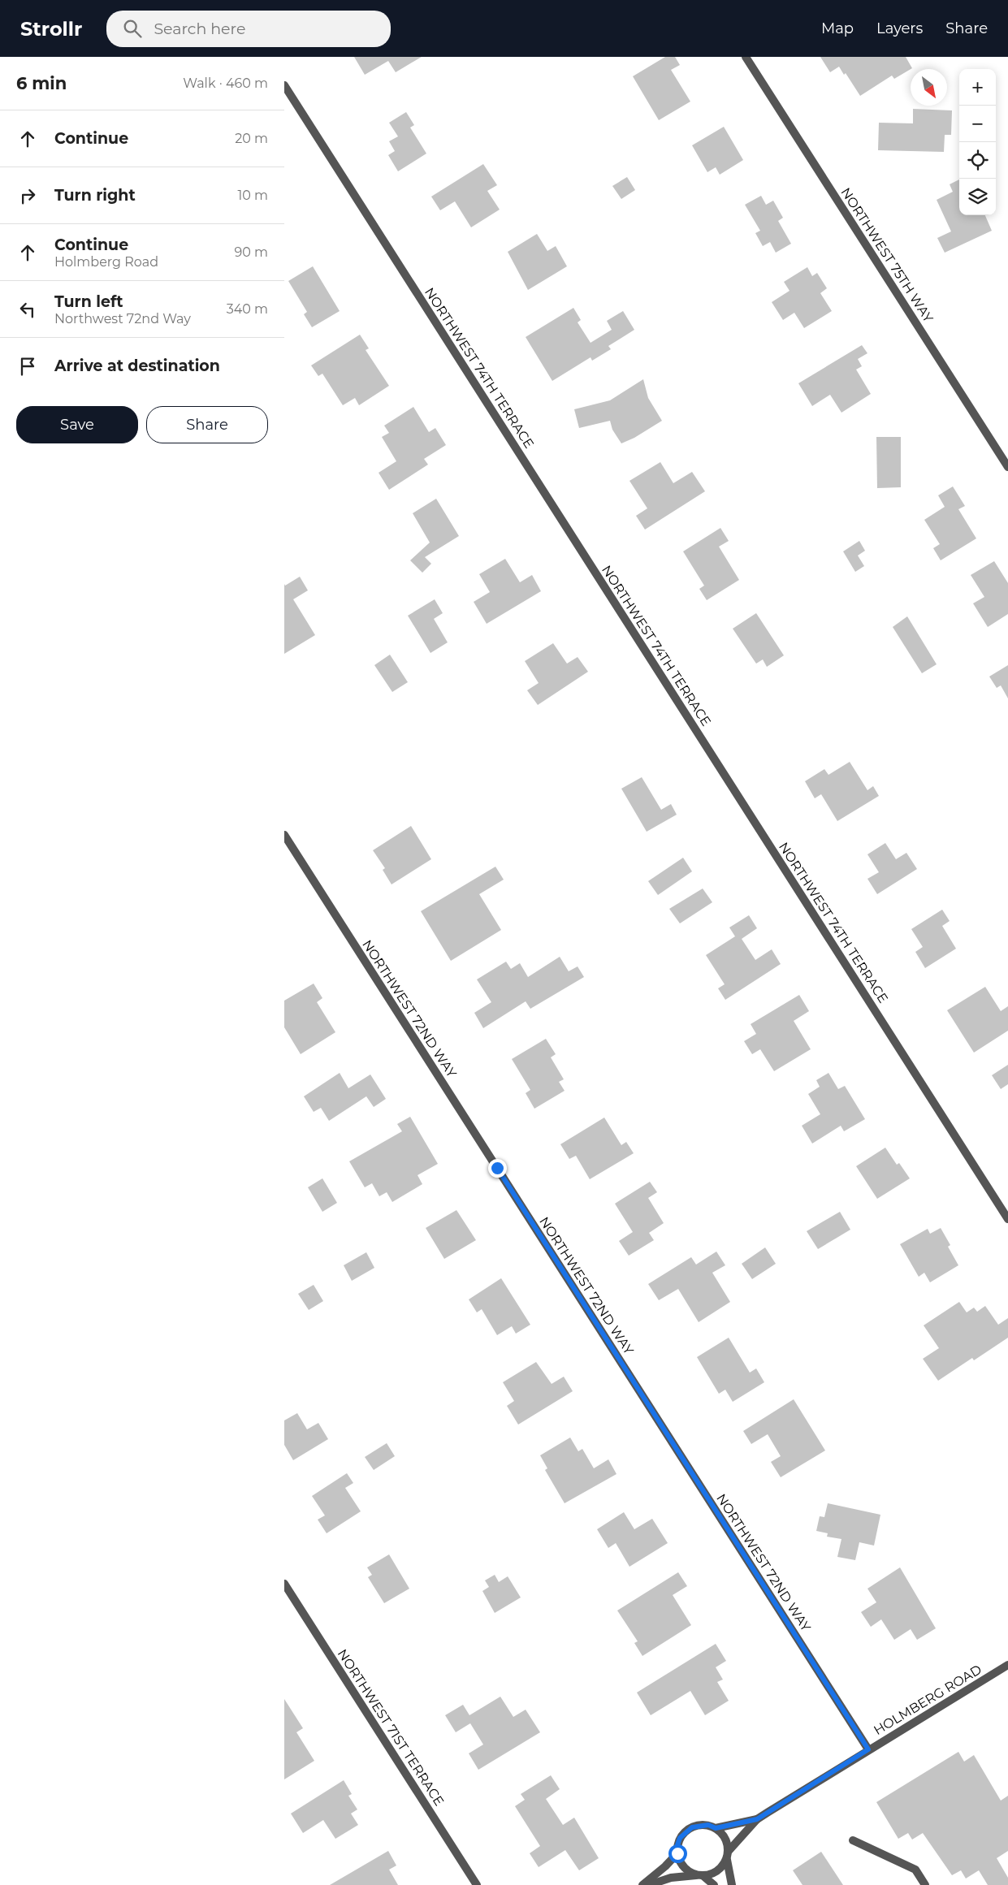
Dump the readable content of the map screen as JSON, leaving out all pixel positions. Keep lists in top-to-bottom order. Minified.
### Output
{"streets":{"street":["NORTHWEST 75TH WAY","NORTHWEST 74TH TERRACE","NORTHWEST 72ND WAY","HOLMBERG ROAD","NORTHWEST 71ST TERRACE"]},"crossings":[["NORTHWEST 72ND WAY","HOLMBERG ROAD"]],"north":"bottom right","page":{"header":"Strollr","search":"Search here","nav":["Map","Layers","Share"],"heading":["6 min","Walk · 460 m"],"map_buttons":["+","−"],"list":[["Continue","20 m"],["Turn right","10 m"],["Continue","Holmberg Road","90 m"],["Turn left","Northwest 72nd Way","340 m"],"Arrive at destination"],"buttons":["Save","Share"]}}
